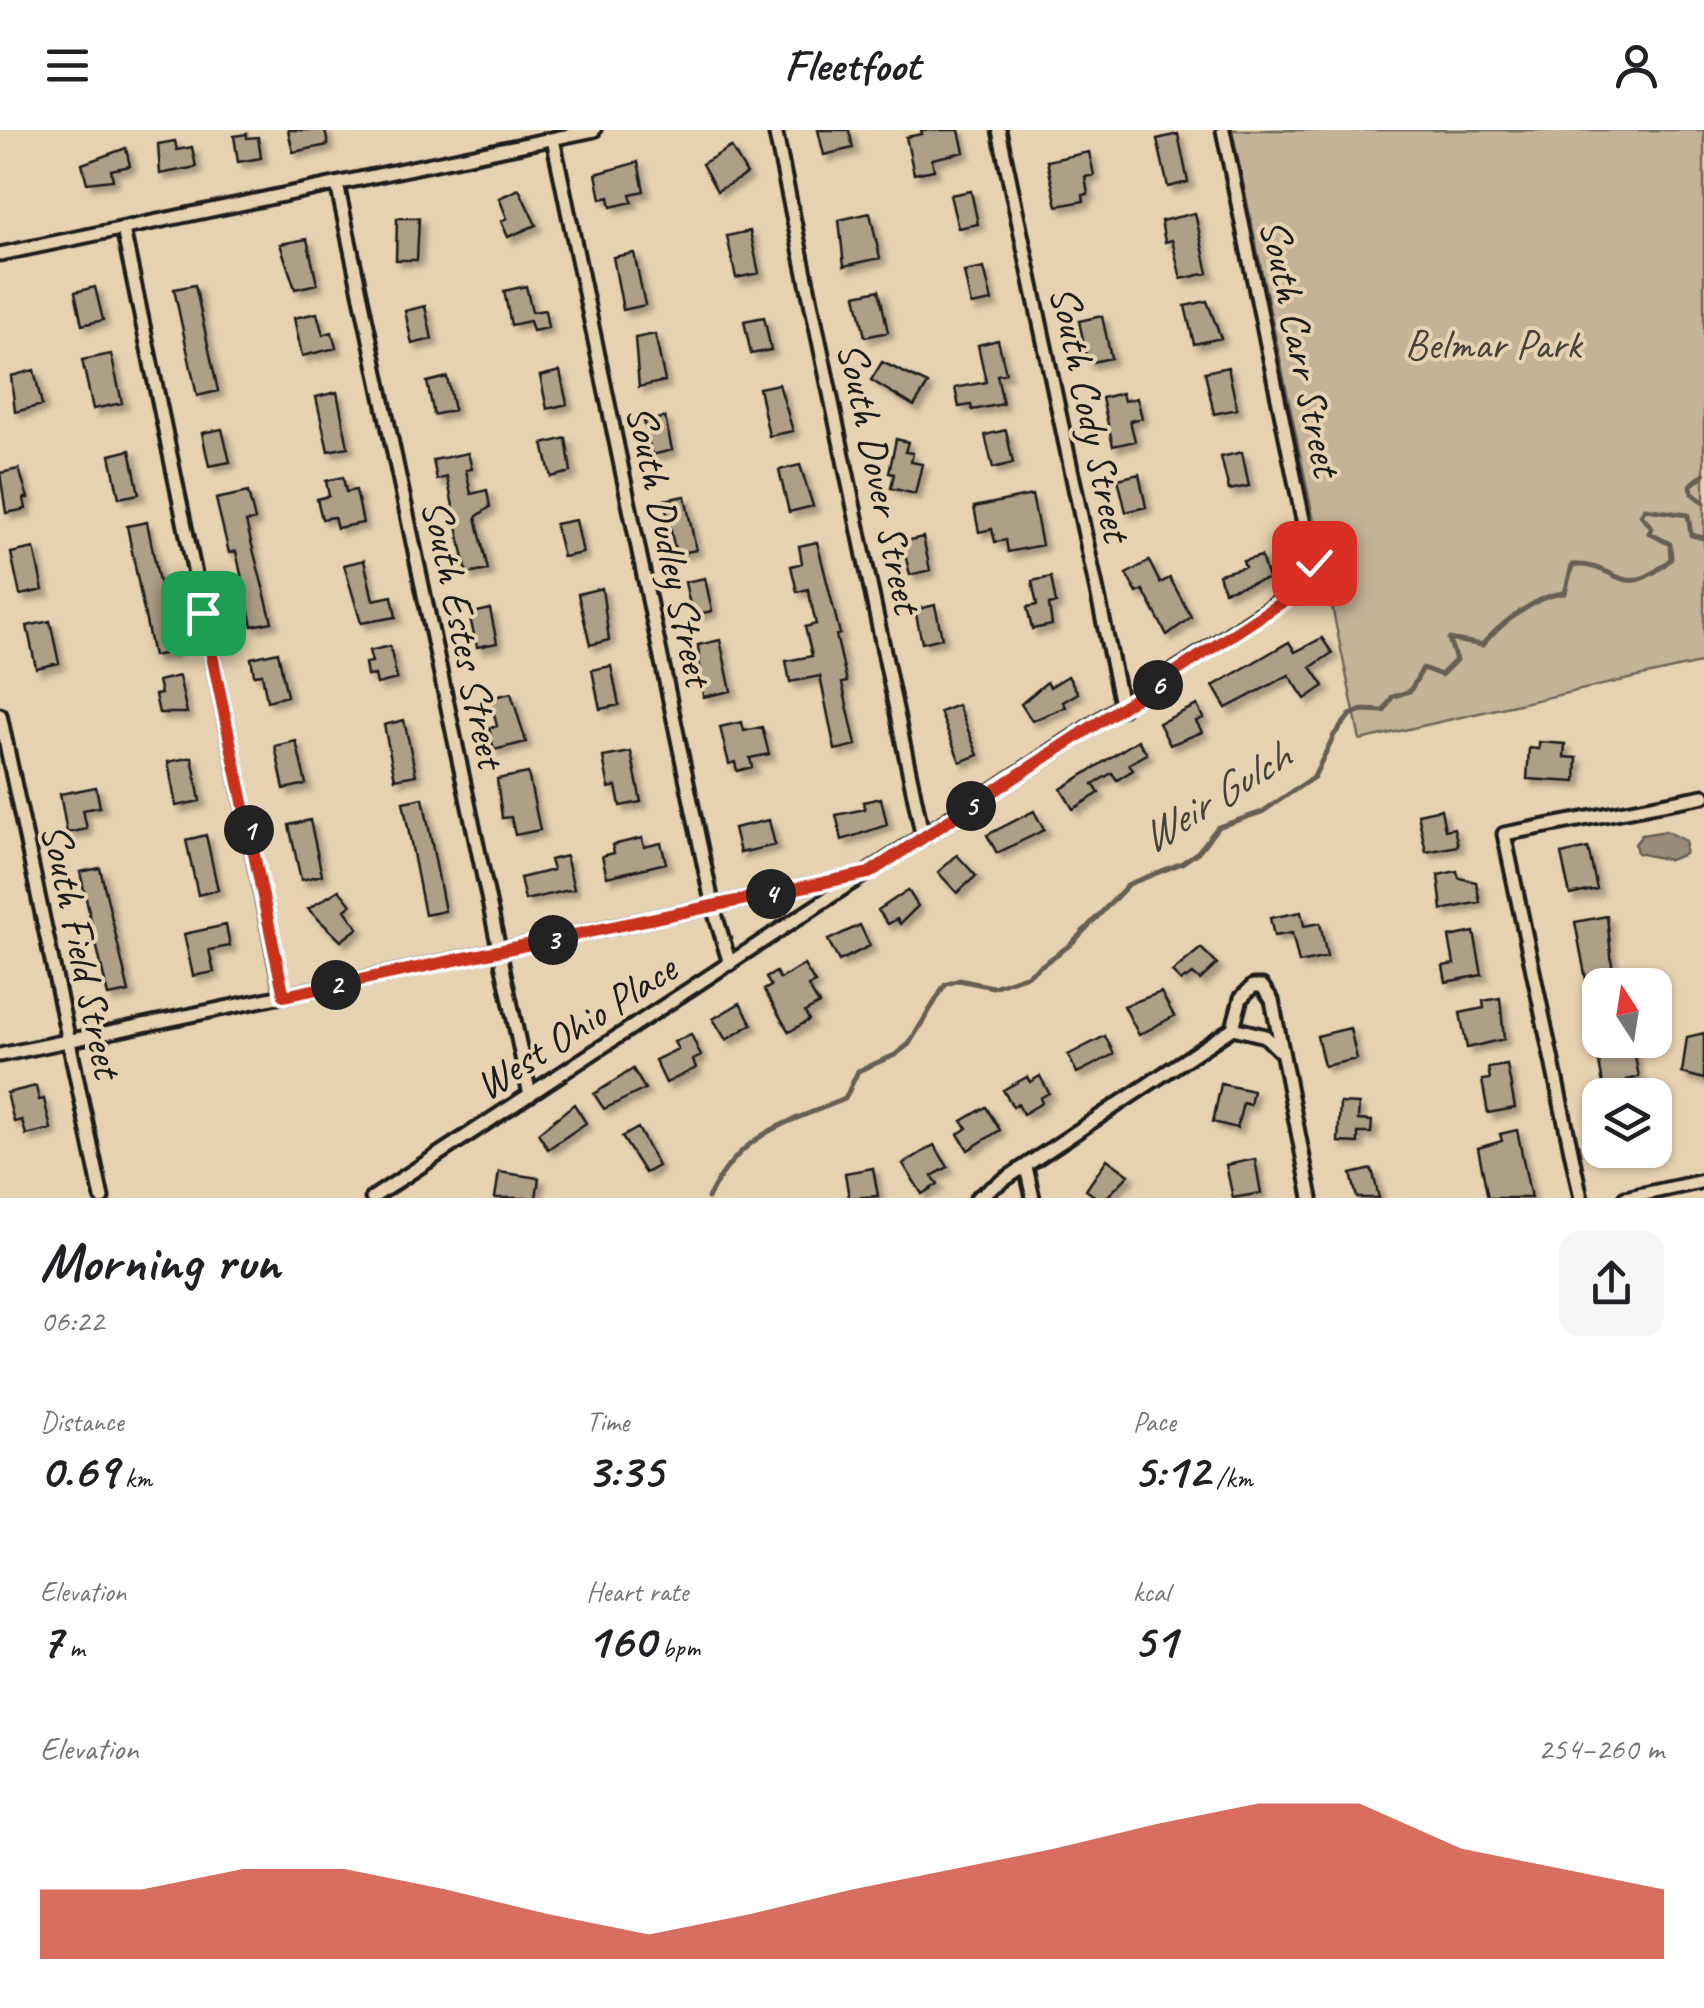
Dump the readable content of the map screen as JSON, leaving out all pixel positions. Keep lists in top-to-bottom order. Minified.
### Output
{"streets":{"street":["South Carr Street","South Cody Street","South Dover Street","South Dudley Street","South Estes Street","South Field Street","West Ohio Place"]},"crossings":[["South Carr Street","West Ohio Place"],["South Cody Street","West Ohio Place"],["South Dover Street","West Ohio Place"],["South Dudley Street","West Ohio Place"],["South Estes Street","West Ohio Place"]],"water":["Weir Gulch"],"parks":["Belmar Park"],"north":"top","page":{"header":"Fleetfoot","pins":["6","5","1","4","3","2"],"heading":["Morning run","06:22"],"stats":[["Distance","0.69 km"],["Time","3:35"],["Pace","5:12 /km"],["Elevation","7 m"],["Heart rate","160 bpm"],["kcal","51"]],"chart":["Elevation","254–260 m"]}}
